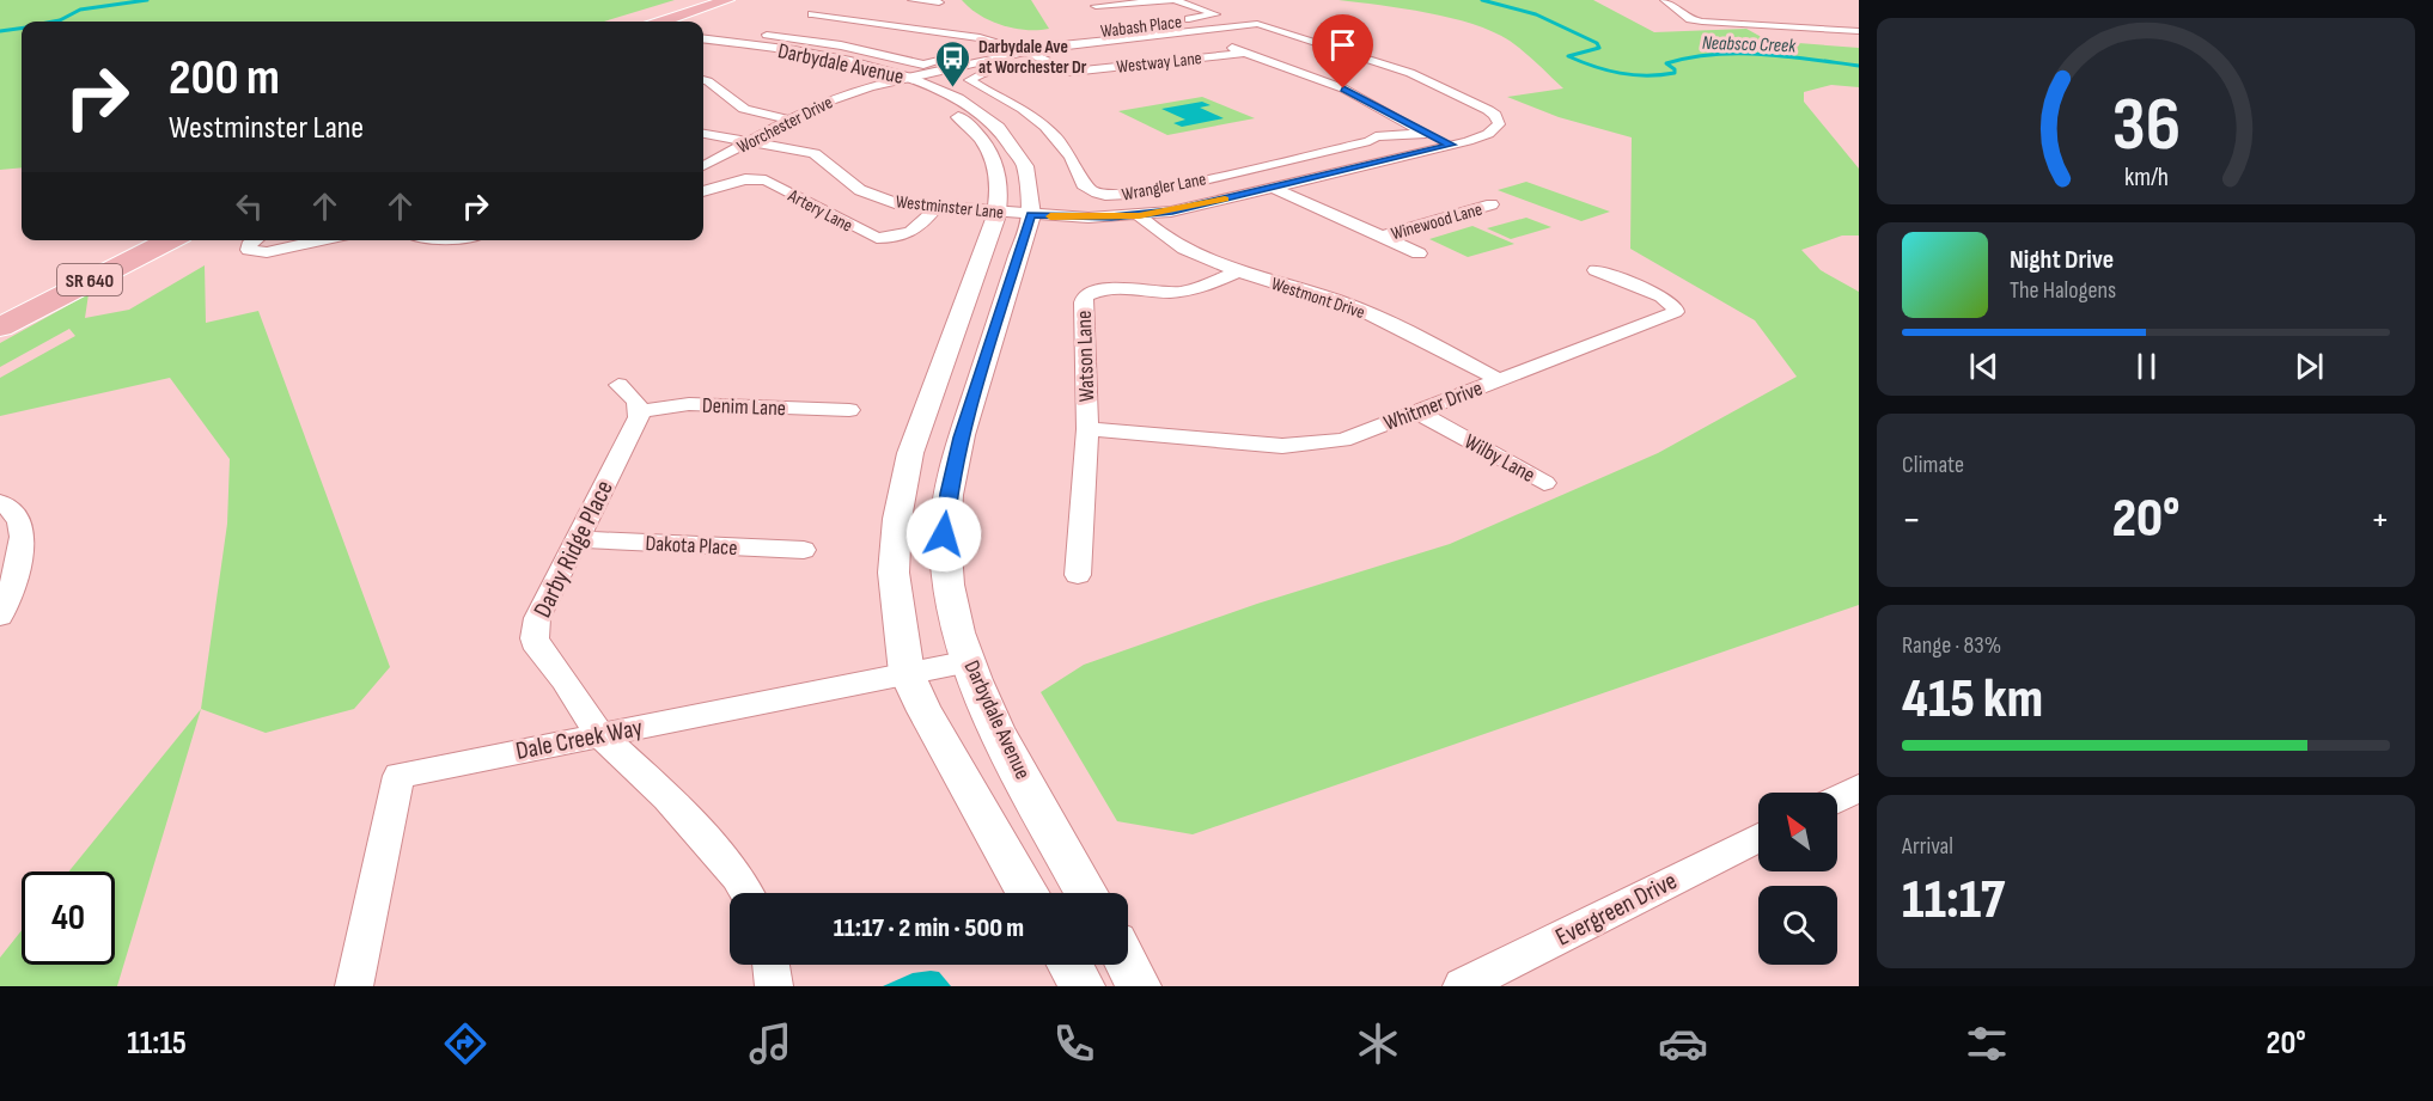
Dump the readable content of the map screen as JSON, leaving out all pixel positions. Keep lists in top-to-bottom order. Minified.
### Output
{"streets":{"main road":["SR 640"],"street":["Wabash Place","Westway Lane","Darbydale Avenue","Worchester Drive","Wrangler Lane","Westminster Lane","Artery Lane","Winewood Lane","Westmont Drive","Watson Lane","Whitmer Drive","Denim Lane","Wilby Lane","Dakota Place","Darby Ridge Place","Dale Creek Way","Evergreen Drive"]},"crossings":[["Wabash Place","Worchester Drive"],["Westway Lane","Worchester Drive"],["Westway Lane","Wrangler Lane"],["Westway Lane","Westminster Lane"],["Darbydale Avenue","Worchester Drive"],["Darbydale Avenue","Westminster Lane"],["Darbydale Avenue","Dale Creek Way"],["Worchester Drive","Westminster Lane"],["Wrangler Lane","Westminster Lane"],["Wrangler Lane","Winewood Lane"],["Westminster Lane","Artery Lane"],["Westminster Lane","Winewood Lane"],["Westminster Lane","Westmont Drive"],["Westmont Drive","Watson Lane"],["Westmont Drive","Whitmer Drive"],["Watson Lane","Whitmer Drive"],["Whitmer Drive","Wilby Lane"],["Denim Lane","Darby Ridge Place"],["Dakota Place","Darby Ridge Place"],["Darby Ridge Place","Dale Creek Way"]],"water":["Neabsco Creek"],"places":{"bus stop":["Darbydale Ave at Worchester Dr"]},"north":"top left","page":{"turn":["200 m","Westminster Lane"],"song":["Night Drive","The Halogens"],"tile":["Climate",["Range · 83%","415 km"],["Arrival","11:17"]],"heat":["−","20°","+"],"limit":"40","trip":"11:17 · 2 min · 500 m","tabs":["11:15","20°"],"gauge":["36","km/h"]}}
